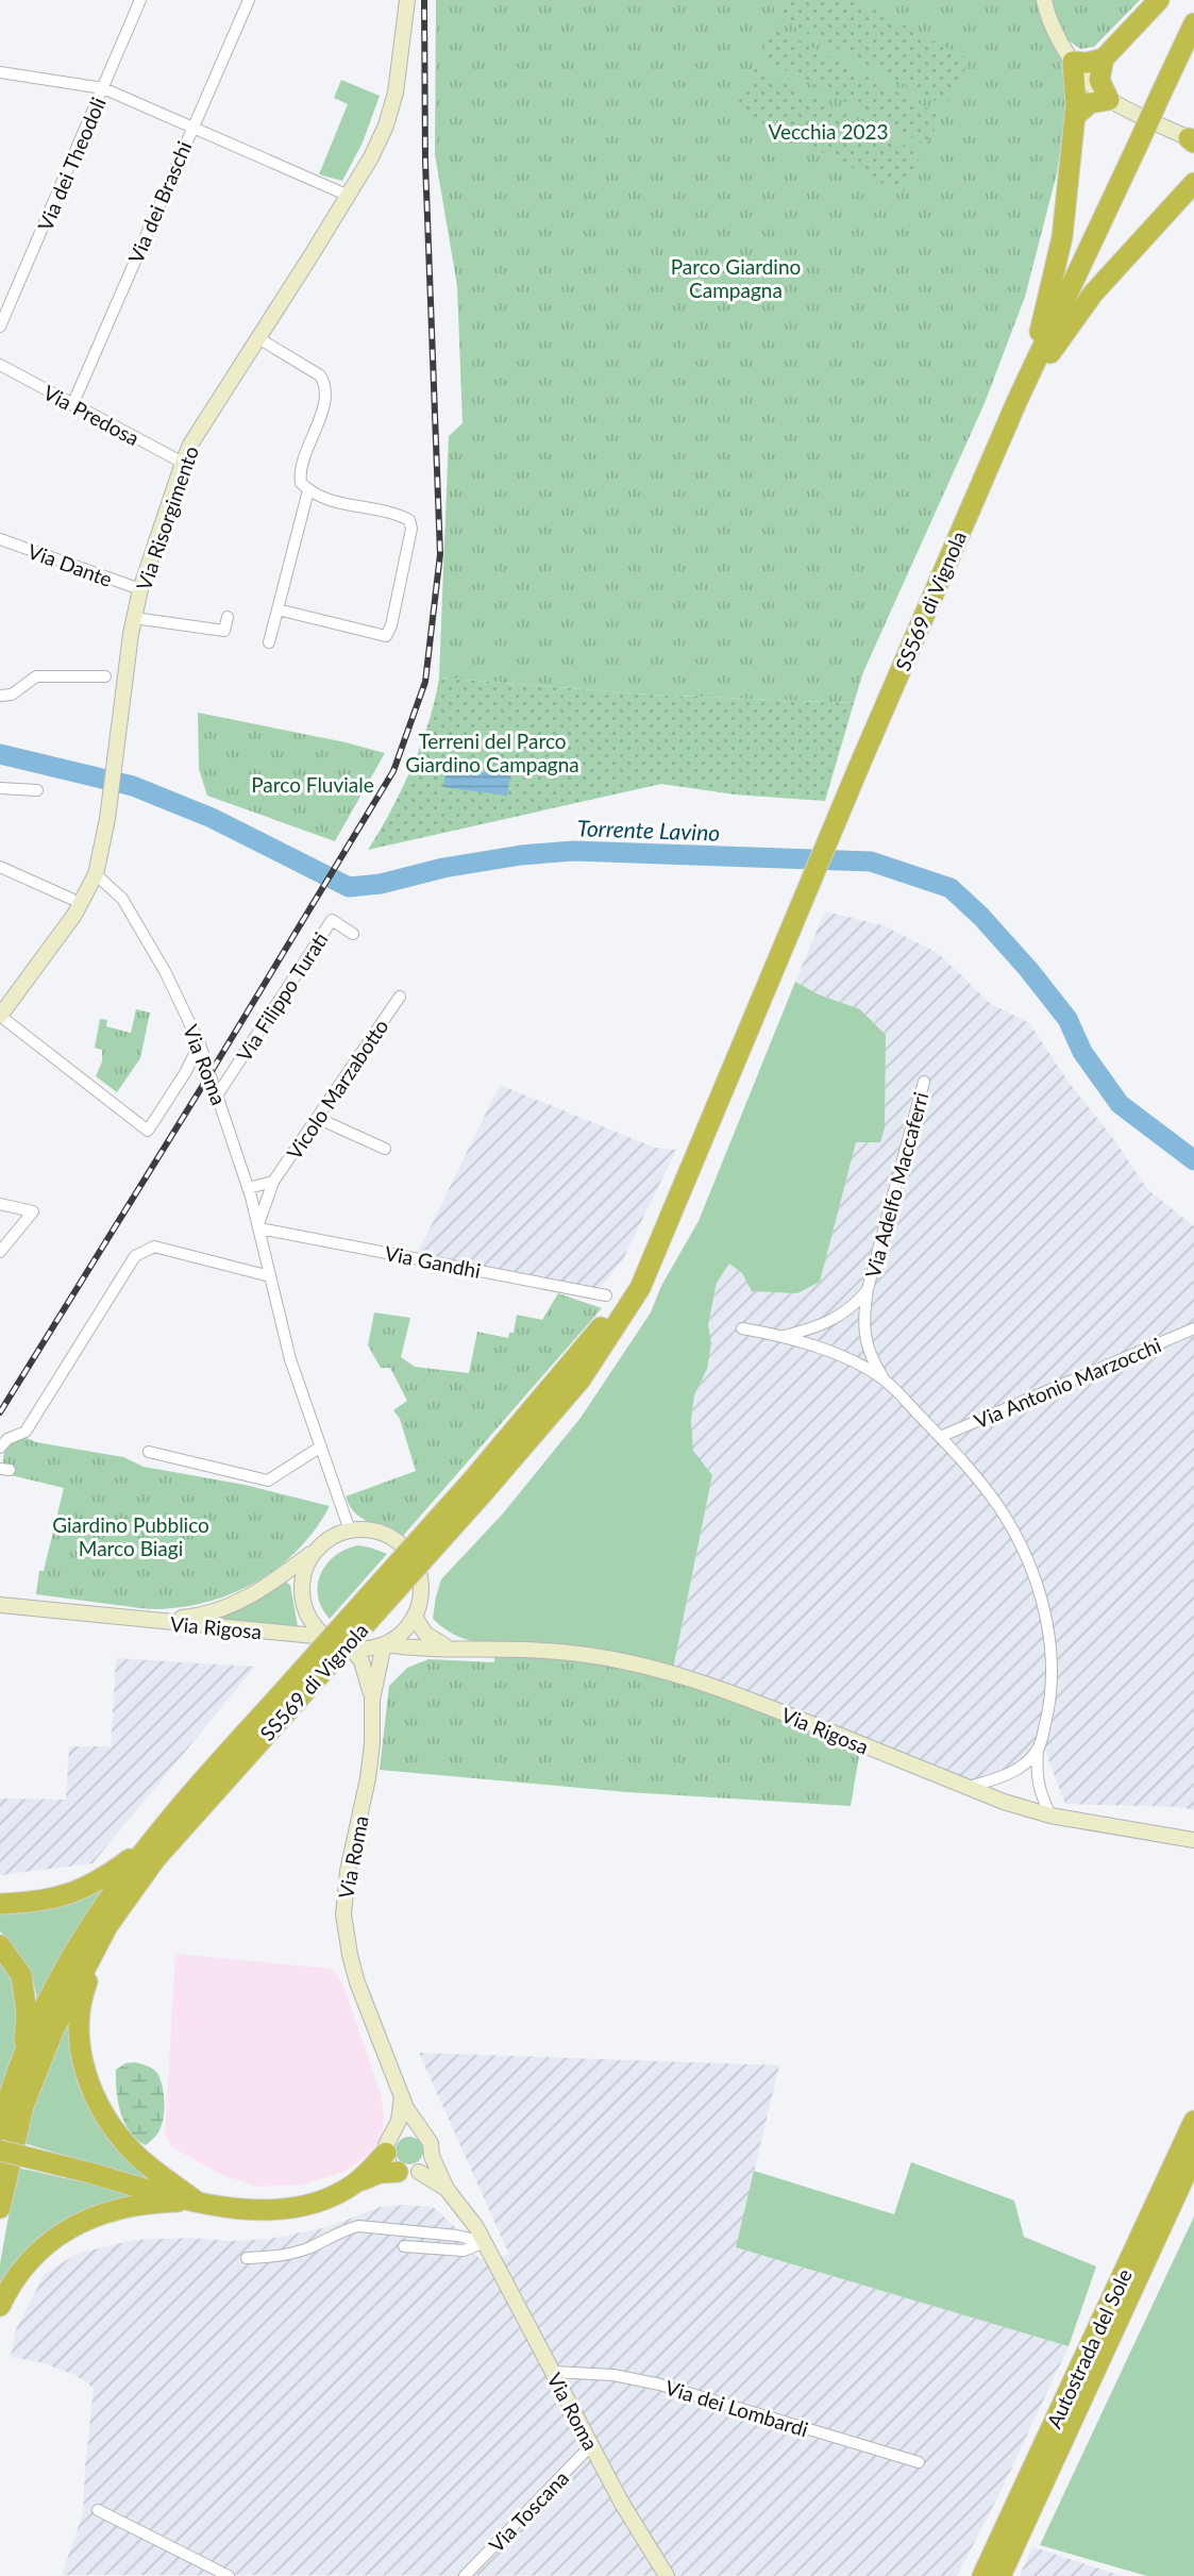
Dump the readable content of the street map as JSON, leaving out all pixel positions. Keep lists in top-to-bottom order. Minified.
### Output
{"streets":{"highway":["SS569 di Vignola","Autostrada del Sole"],"main road":["Via Risorgimento","Via Roma","Via Rigosa"],"street":["Via dei Theodoli","Via dei Braschi","Via Predosa","Via Dante","Via Filippo Turati","Vicolo Marzabotto","Via Adelfo Maccaferri","Via Gandhi","Via Antonio Marzocchi","Via dei Lombardi","Via Toscana"]},"crossings":[["Via dei Braschi","Via Predosa"],["Via Predosa","Via Risorgimento"],["Via Risorgimento","Via Dante"],["Via Risorgimento","Via Roma"],["Via Filippo Turati","Via Roma"],["Via Roma","Vicolo Marzabotto"],["Via Roma","Via Gandhi"],["Via Roma","Via Rigosa"],["Via Roma","Via dei Lombardi"],["Via Roma","Via Toscana"],["Vicolo Marzabotto","Via Gandhi"]],"water":["Torrente Lavino"],"parks":["Vecchia 2023","Parco Giardino Campagna","Terreni del Parco Giardino Campagna","Parco Fluviale","Giardino Pubblico Marco Biagi"]}
